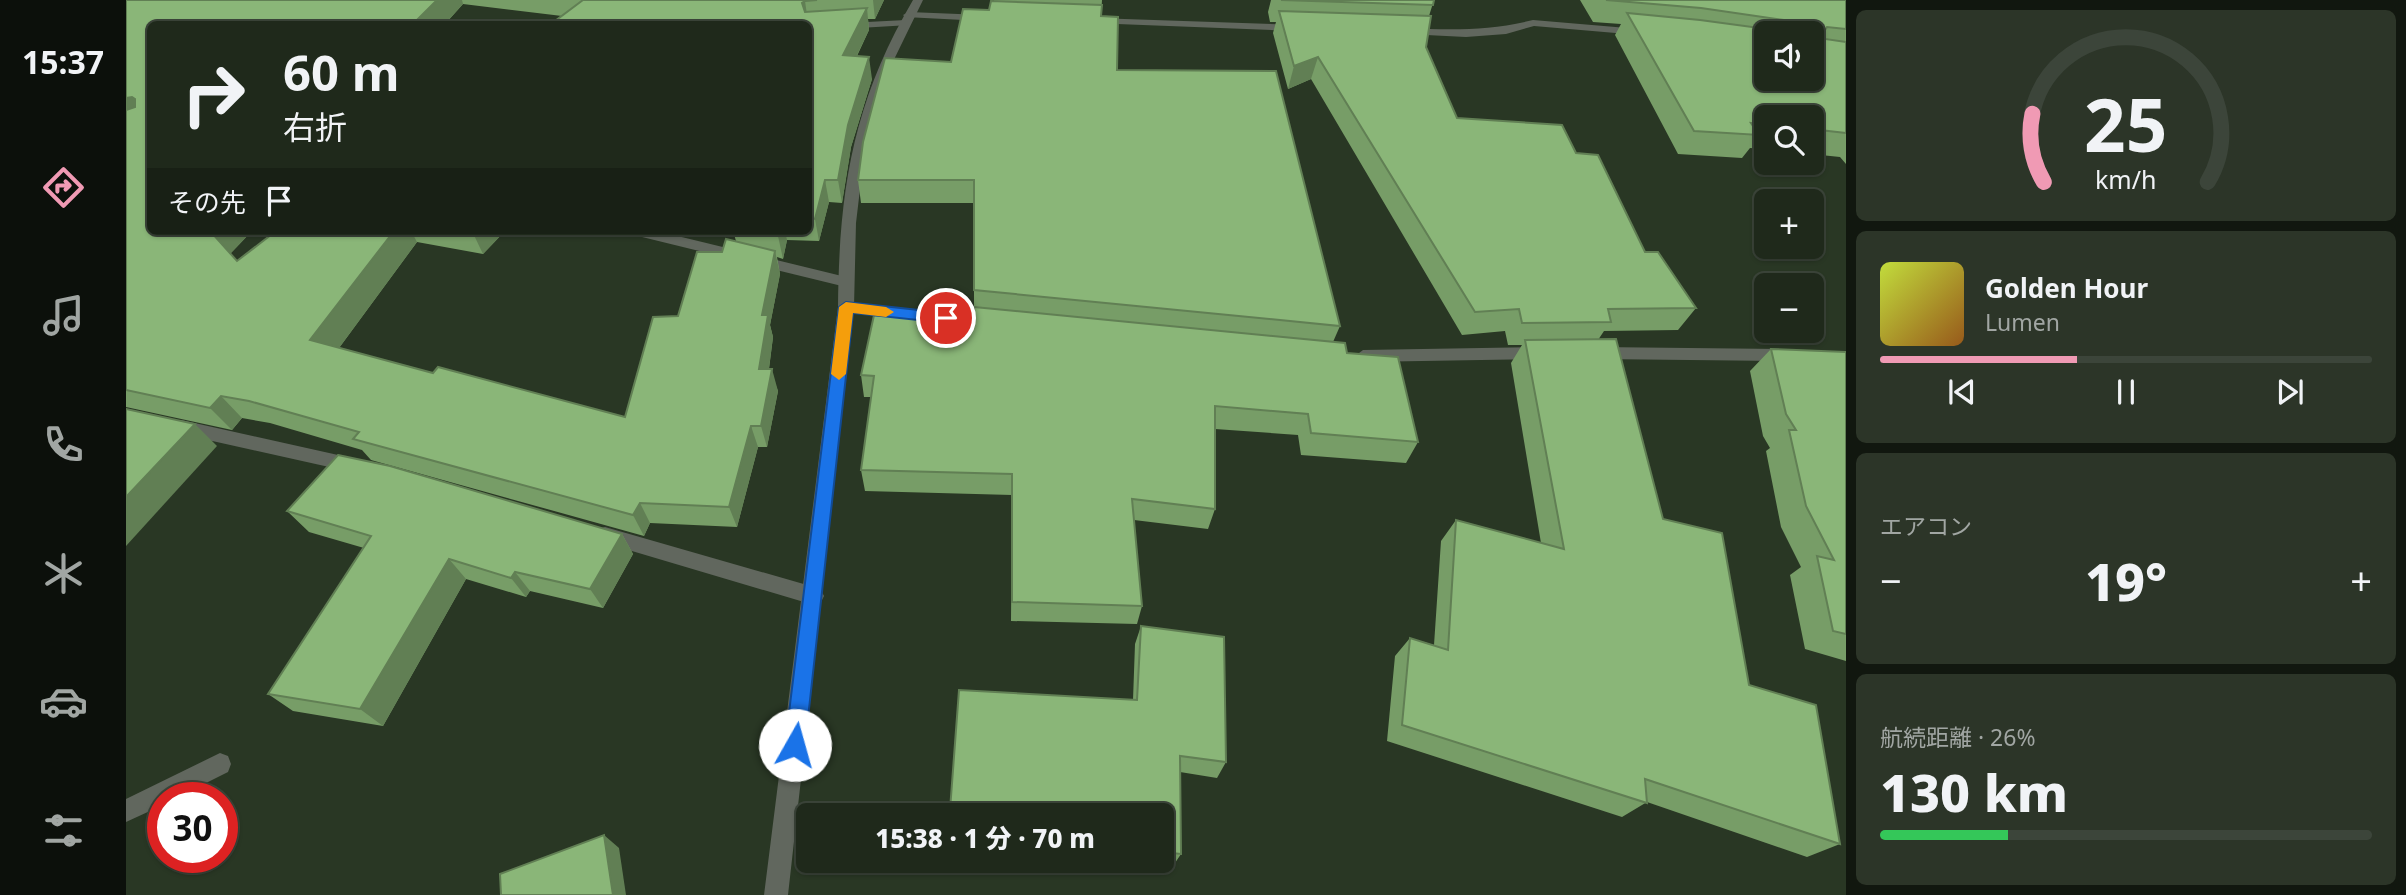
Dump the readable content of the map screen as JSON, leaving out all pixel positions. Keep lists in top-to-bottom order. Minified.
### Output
{"page":{"tabs":"15:37","map_buttons":["+","−"],"turn":["60 m","右折"],"then":"その先","song":["Golden Hour","Lumen"],"tile":["エアコン",["航続距離 · 26%","130 km"]],"heat":["−","19°","+"],"limit":"30","trip":"15:38 · 1 分 · 70 m","gauge":["25","km/h"]}}
